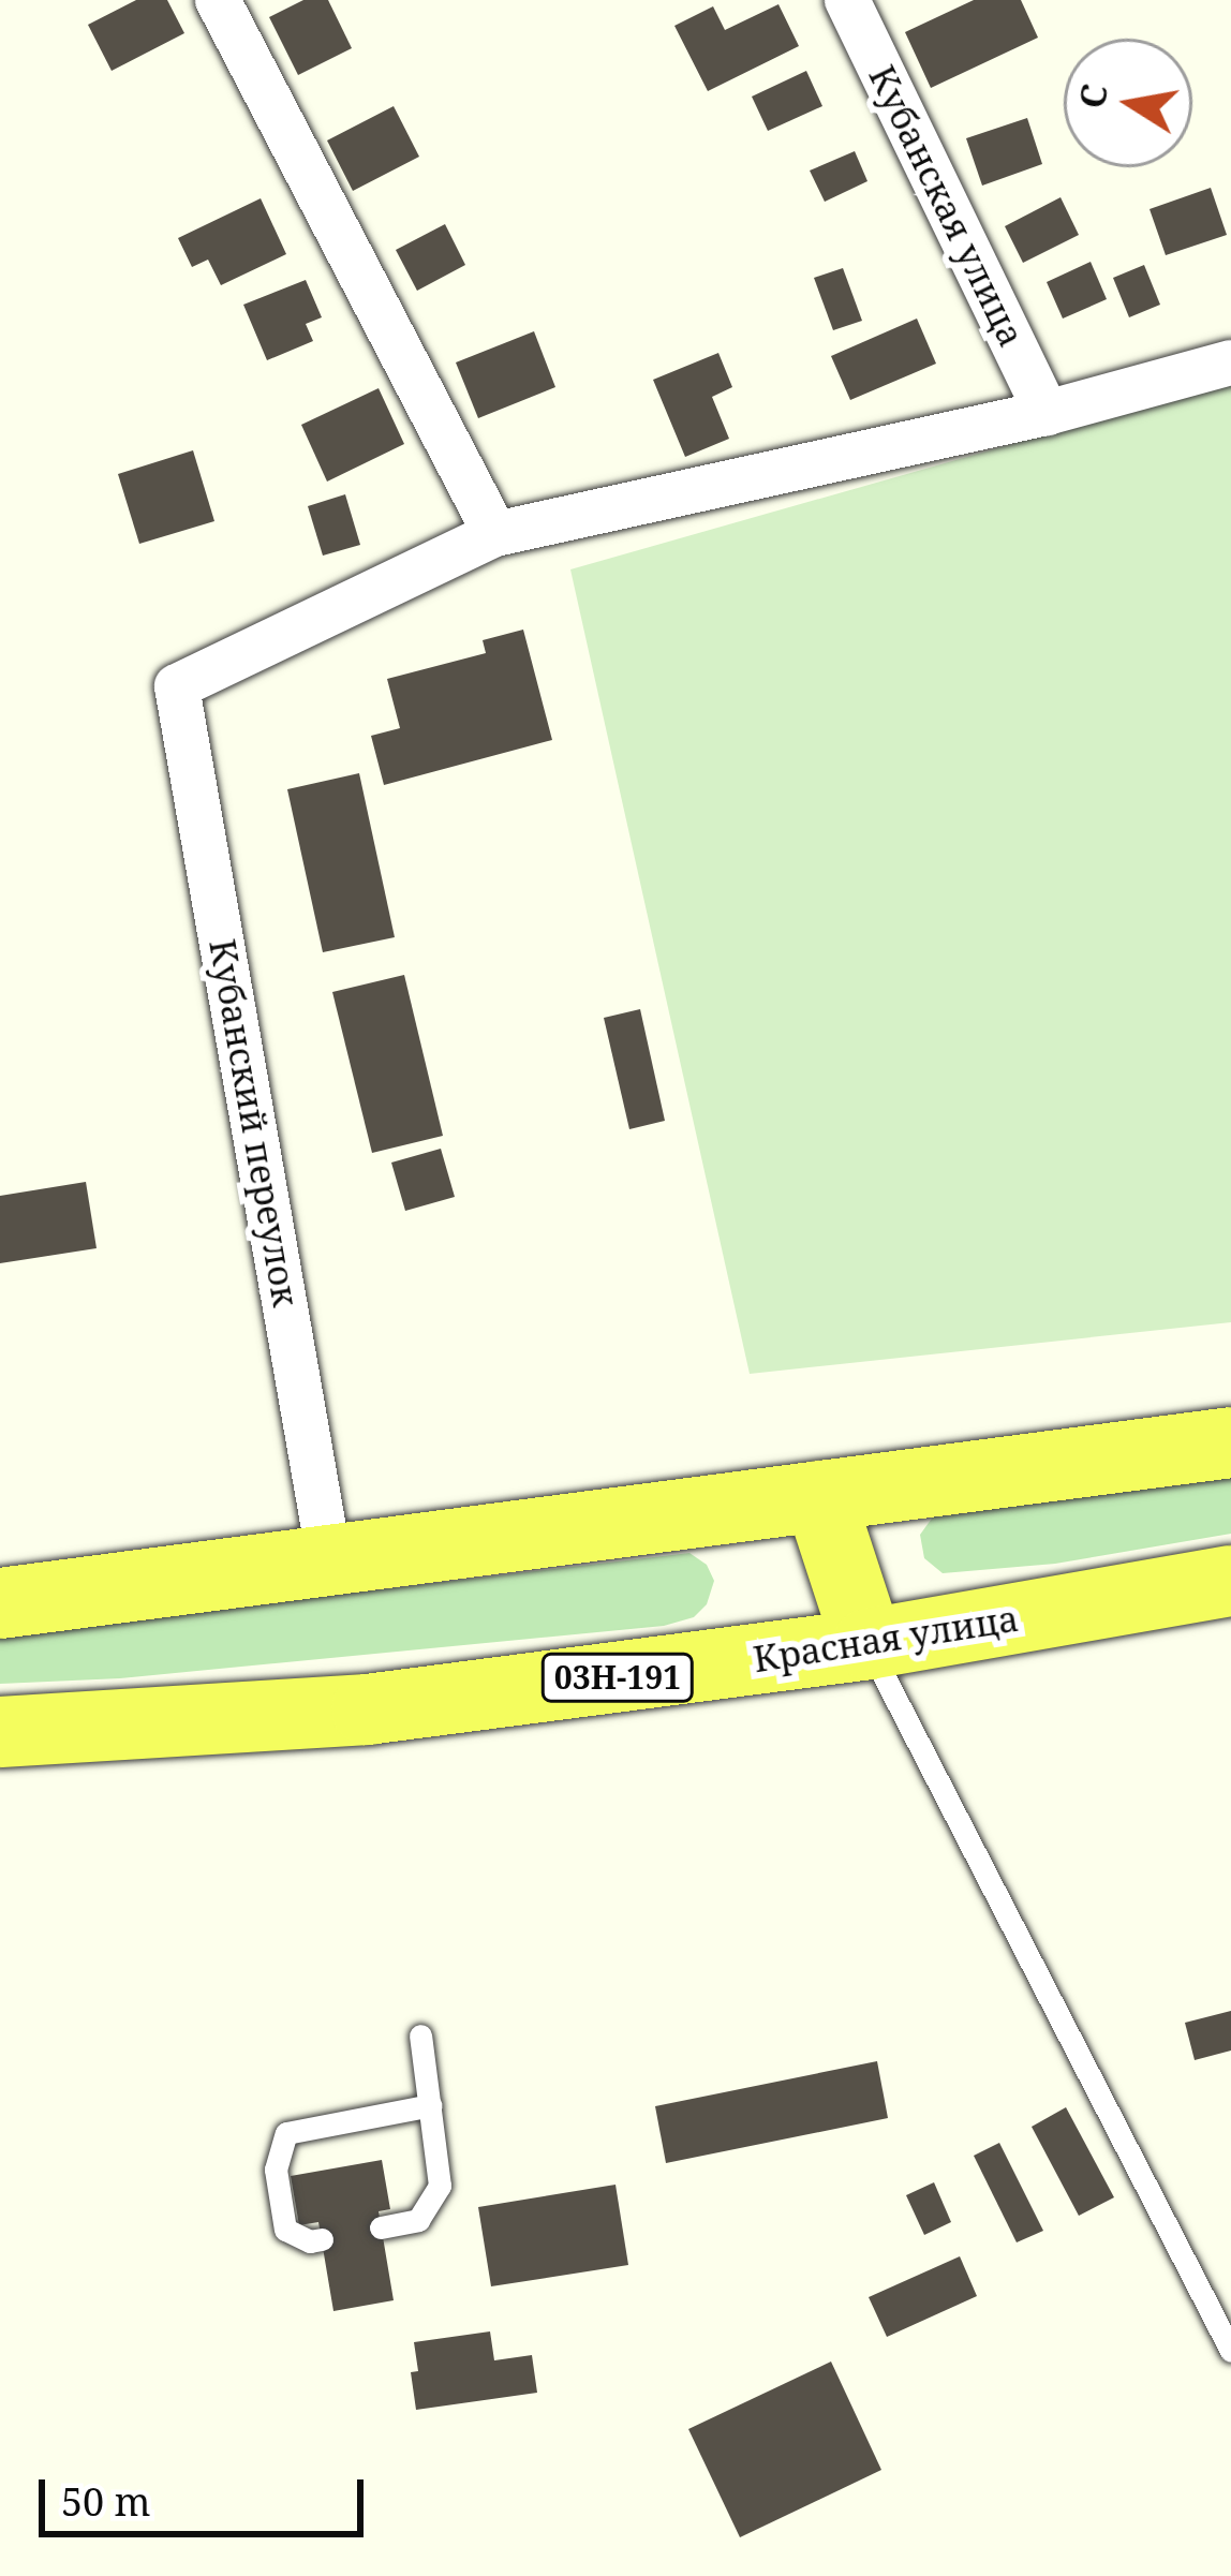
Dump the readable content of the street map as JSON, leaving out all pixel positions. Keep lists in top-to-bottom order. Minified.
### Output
{"streets":{"main road":["Красная улица","03Н-191"],"street":["Кубанская улица","Кубанский переулок"]},"scale_bar":"50 m","north":"left"}
